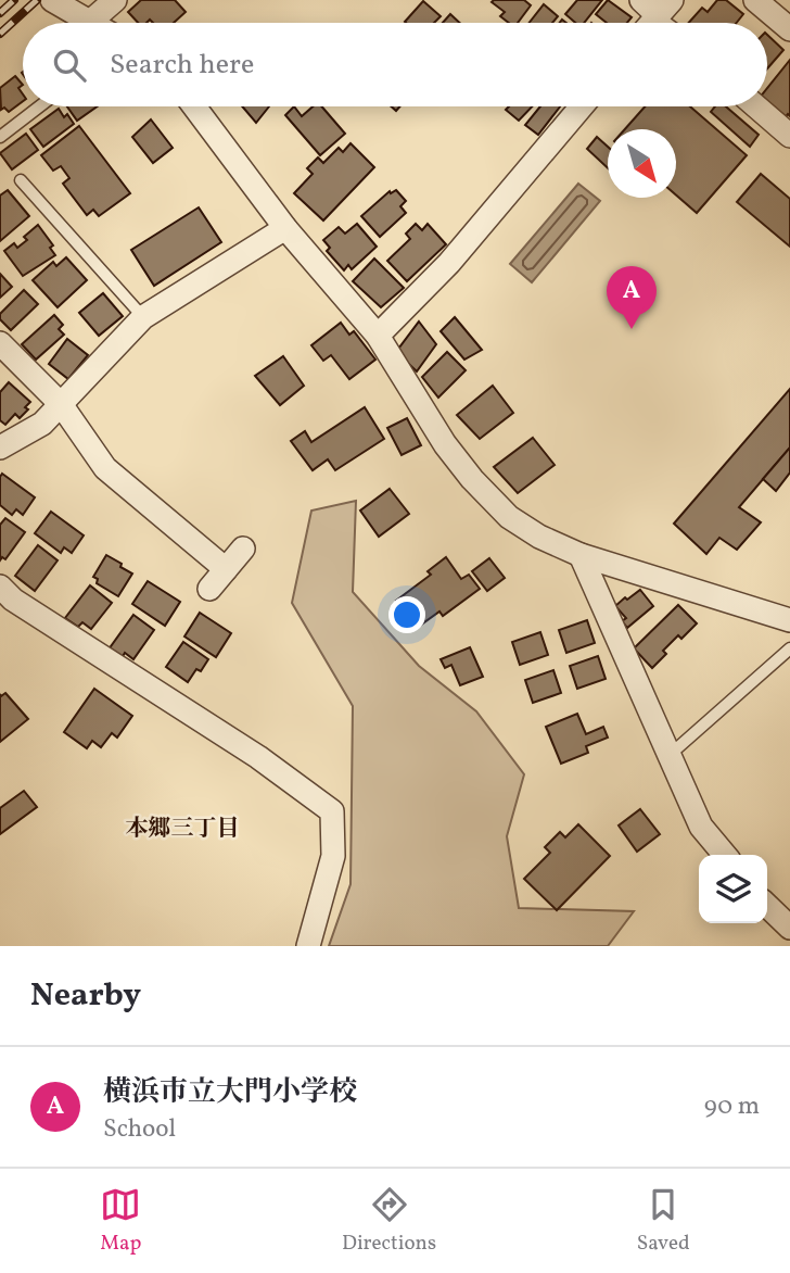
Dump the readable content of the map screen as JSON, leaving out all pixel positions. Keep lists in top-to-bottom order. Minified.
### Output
{"districts":["本郷三丁目"],"north":"bottom right","page":{"search":"Search here","pins":"A","heading":"Nearby","list":[{"mark":"A","name":"横浜市立大門小学校","note":"School","value":"90 m"}],"nav":["Map","Directions","Saved"]}}
